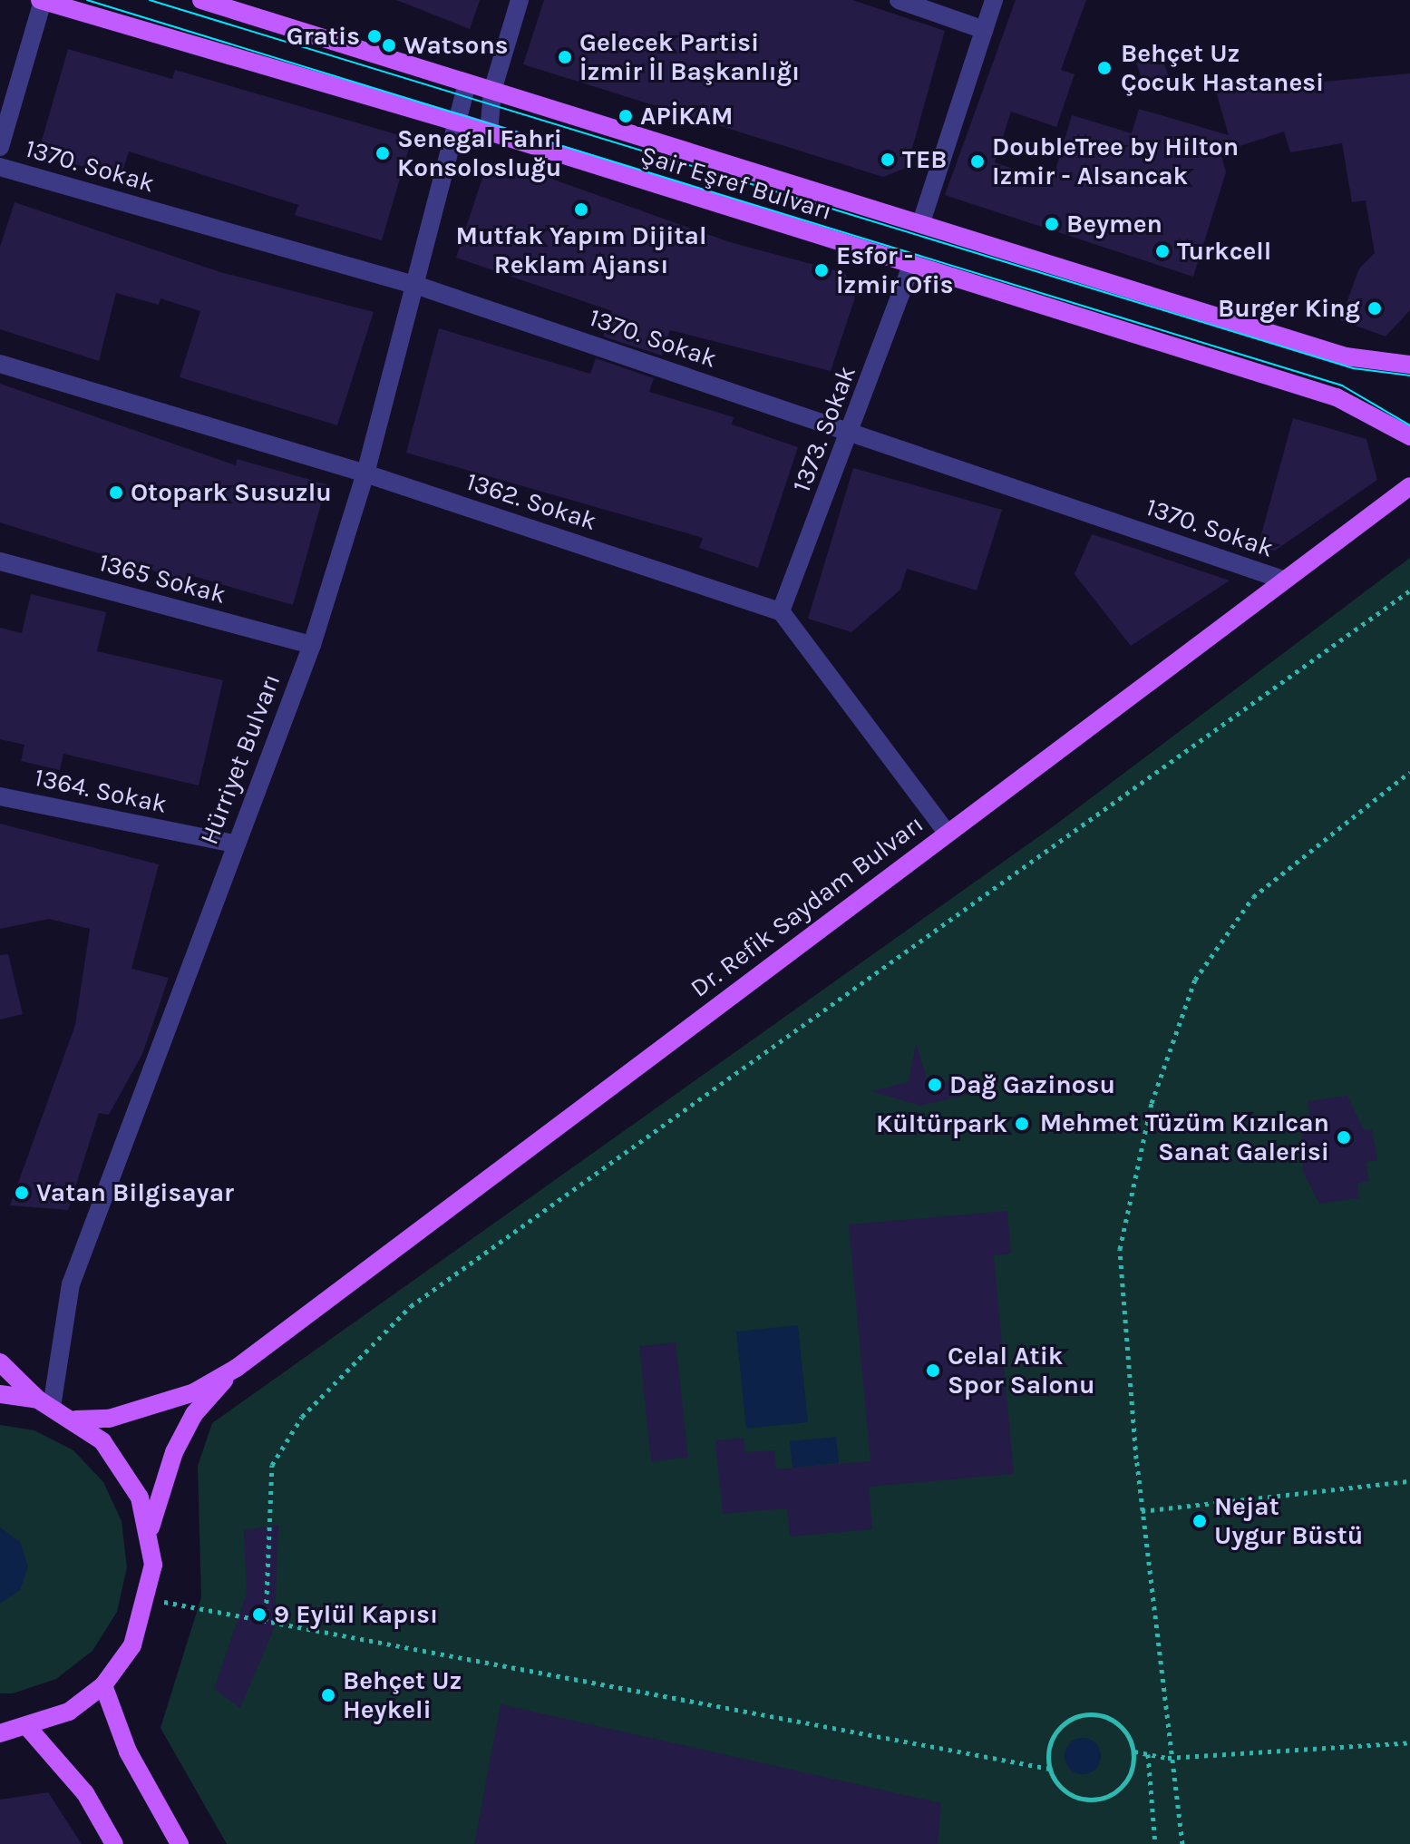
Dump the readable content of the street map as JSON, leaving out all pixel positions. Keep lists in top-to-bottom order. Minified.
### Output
{"streets":{"main road":["Şair Eşref Bulvarı","Dr. Refik Saydam Bulvarı"],"street":["1370. Sokak","1373. Sokak","1362. Sokak","1365 Sokak","Hürriyet Bulvarı","1364. Sokak"]},"crossings":[["1370. Sokak","1373. Sokak"],["1370. Sokak","Hürriyet Bulvarı"],["1370. Sokak","Dr. Refik Saydam Bulvarı"],["Şair Eşref Bulvarı","1373. Sokak"],["Şair Eşref Bulvarı","Hürriyet Bulvarı"],["1373. Sokak","1362. Sokak"],["1362. Sokak","Hürriyet Bulvarı"],["1365 Sokak","Hürriyet Bulvarı"],["Hürriyet Bulvarı","1364. Sokak"]],"places":["Gratis","Watsons","Gelecek Partisi İzmir İl Başkanlığı","Behçet Uz Çocuk Hastanesi","APİKAM","Senegal Fahri Konsolosluğu","TEB","DoubleTree by Hilton Izmir - Alsancak","Mutfak Yapım Dijital Reklam Ajansı","Beymen","Turkcell","Esfor - İzmir Ofis","Burger King","Otopark Susuzlu","Dağ Gazinosu","Kültürpark","Mehmet Tüzüm Kızılcan Sanat Galerisi","Vatan Bilgisayar","Celal Atik Spor Salonu","Nejat Uygur Büstü","9 Eylül Kapısı","Behçet Uz Heykeli"]}
